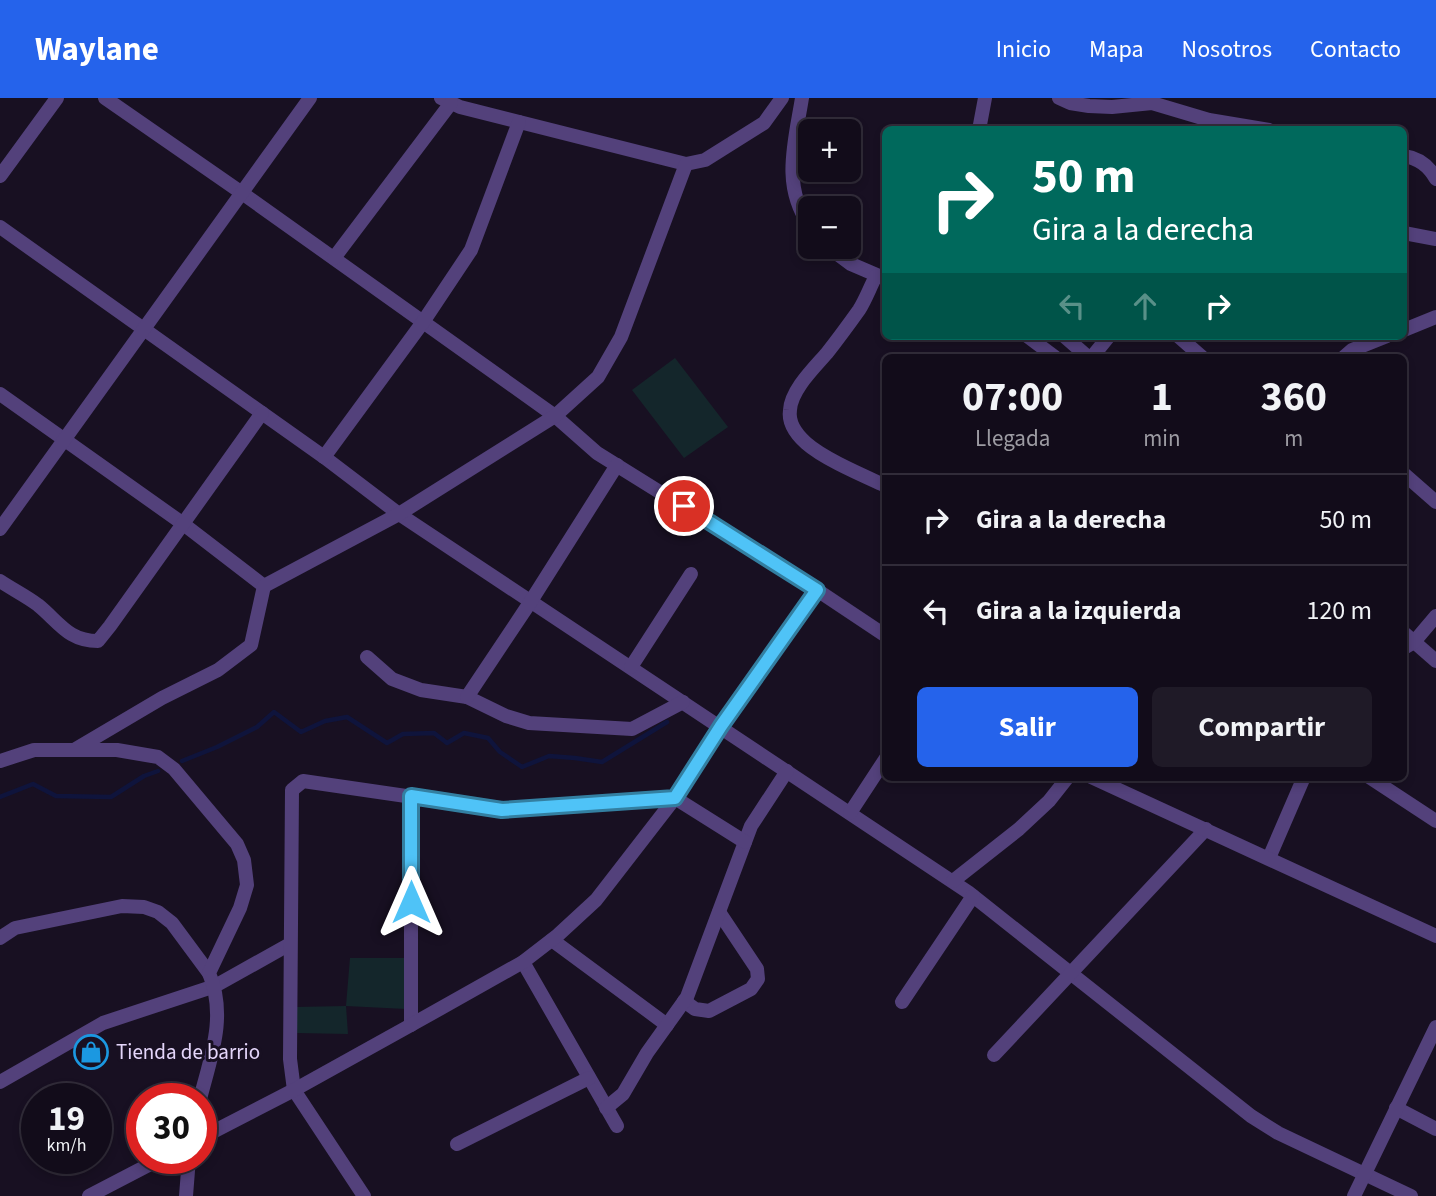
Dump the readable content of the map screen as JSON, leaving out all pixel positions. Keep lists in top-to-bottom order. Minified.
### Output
{"places":{"shop":["Tienda de barrio"]},"page":{"header":"Waylane","nav":["Inicio","Mapa","Nosotros","Contacto"],"map_buttons":["+","−"],"turn":["50 m","Gira a la derecha"],"eta":["07:00","Llegada","1","min","360","m"],"list":[{"name":"Gira a la derecha","value":"50 m"},{"name":"Gira a la izquierda","value":"120 m"}],"buttons":["Salir","Compartir"],"speed":"19 km/h","limit":"30"}}
